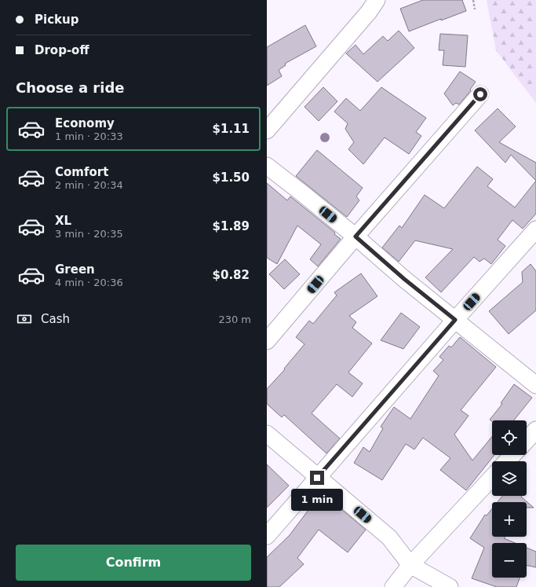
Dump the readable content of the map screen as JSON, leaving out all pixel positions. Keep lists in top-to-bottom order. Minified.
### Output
{"page":{"banner":["Pickup","Drop-off"],"heading":"Choose a ride","list":[{"name":"Economy","note":"1 min · 20:33","value":"$1.11"},{"name":"Comfort","note":"2 min · 20:34","value":"$1.50"},{"name":"XL","note":"3 min · 20:35","value":"$1.89"},{"name":"Green","note":"4 min · 20:36","value":"$0.82"}],"pay":["Cash","230 m"],"map_buttons":["+","−"],"bubble":"1 min","buttons":"Confirm"}}
